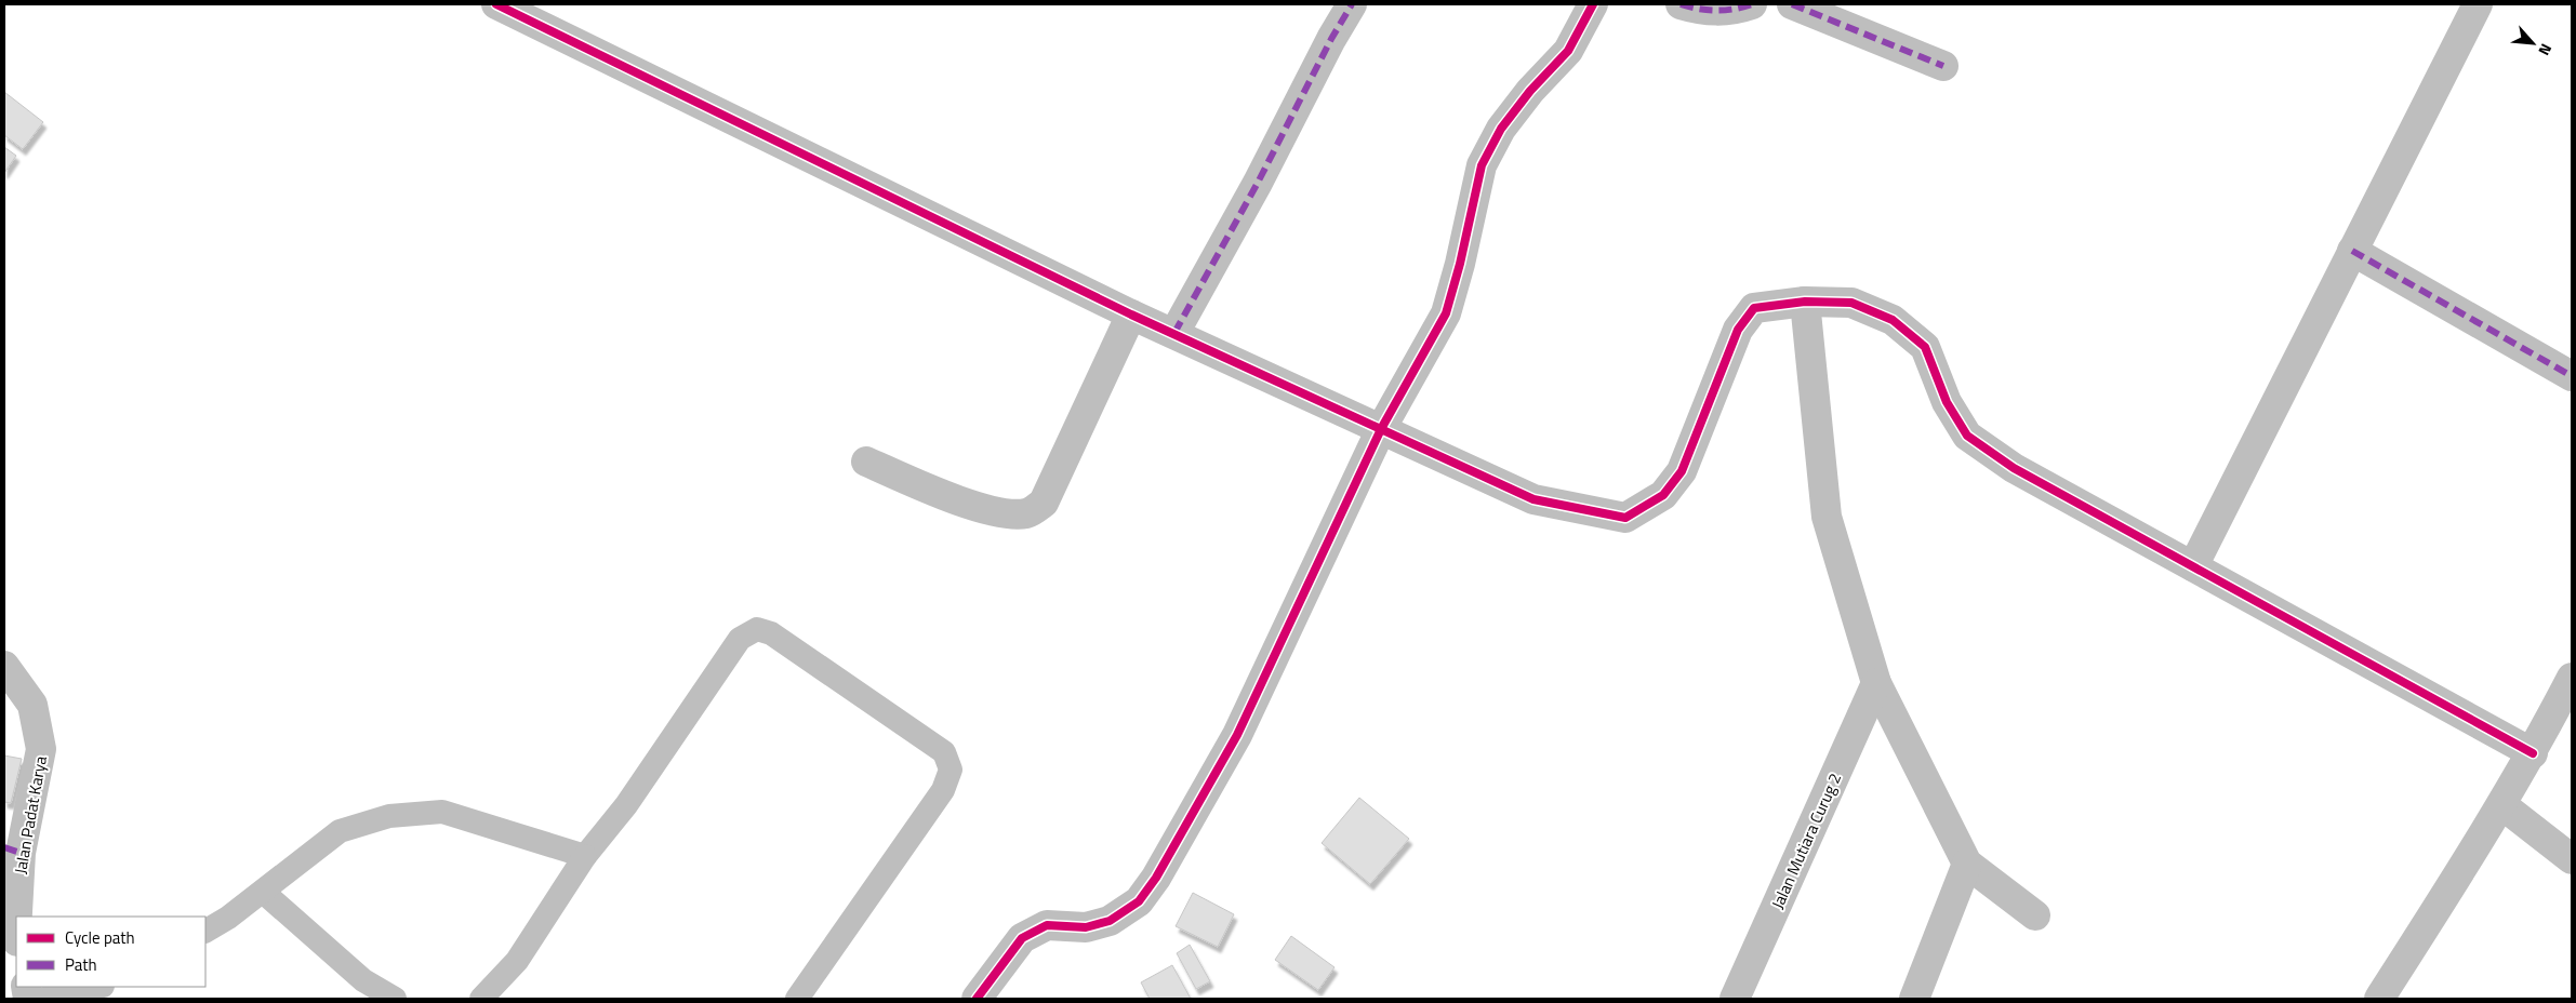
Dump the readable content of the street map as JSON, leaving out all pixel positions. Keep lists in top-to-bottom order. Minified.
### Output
{"streets":{"street":["Jalan Padat Karya","Jalan Mutiara Curug 2"]},"legend":["Cycle path","Path"],"north":"bottom right"}
